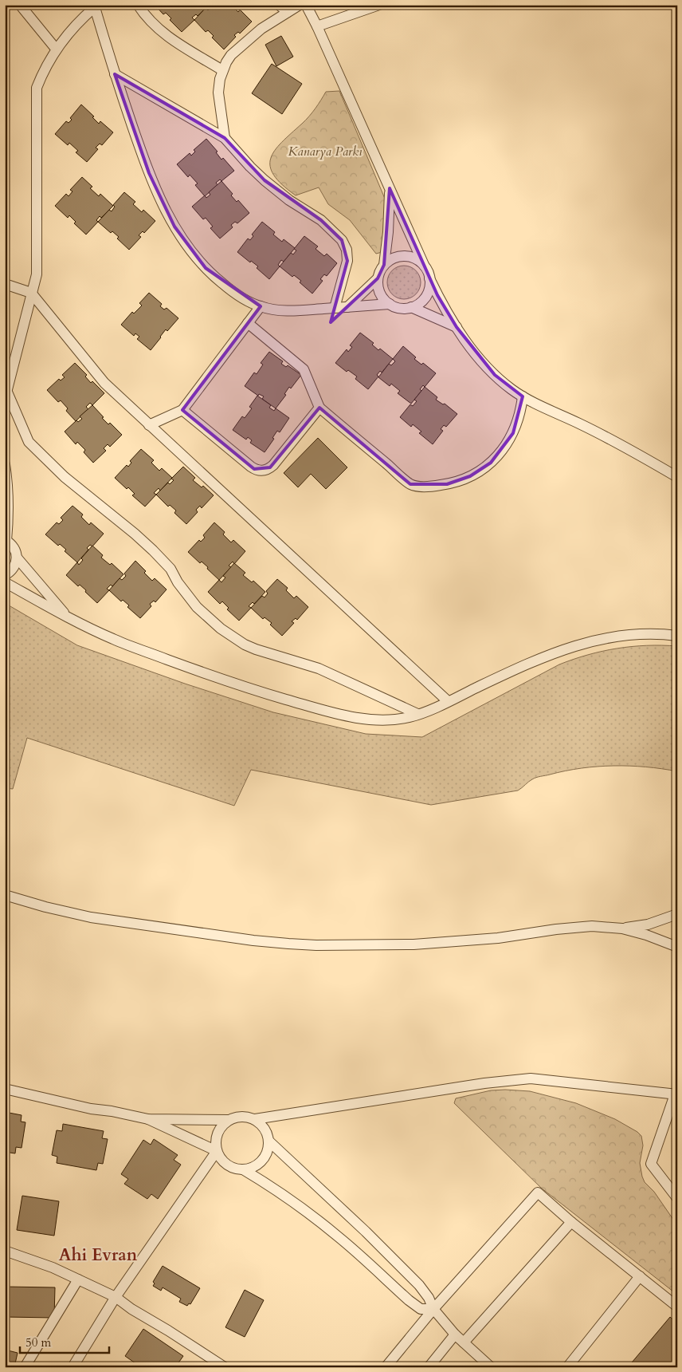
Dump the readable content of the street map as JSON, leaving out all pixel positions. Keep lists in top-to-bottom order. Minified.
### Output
{"districts":["Ahi Evran"],"parks":["Kanarya Parkı"],"scale_bar":"50 m"}
